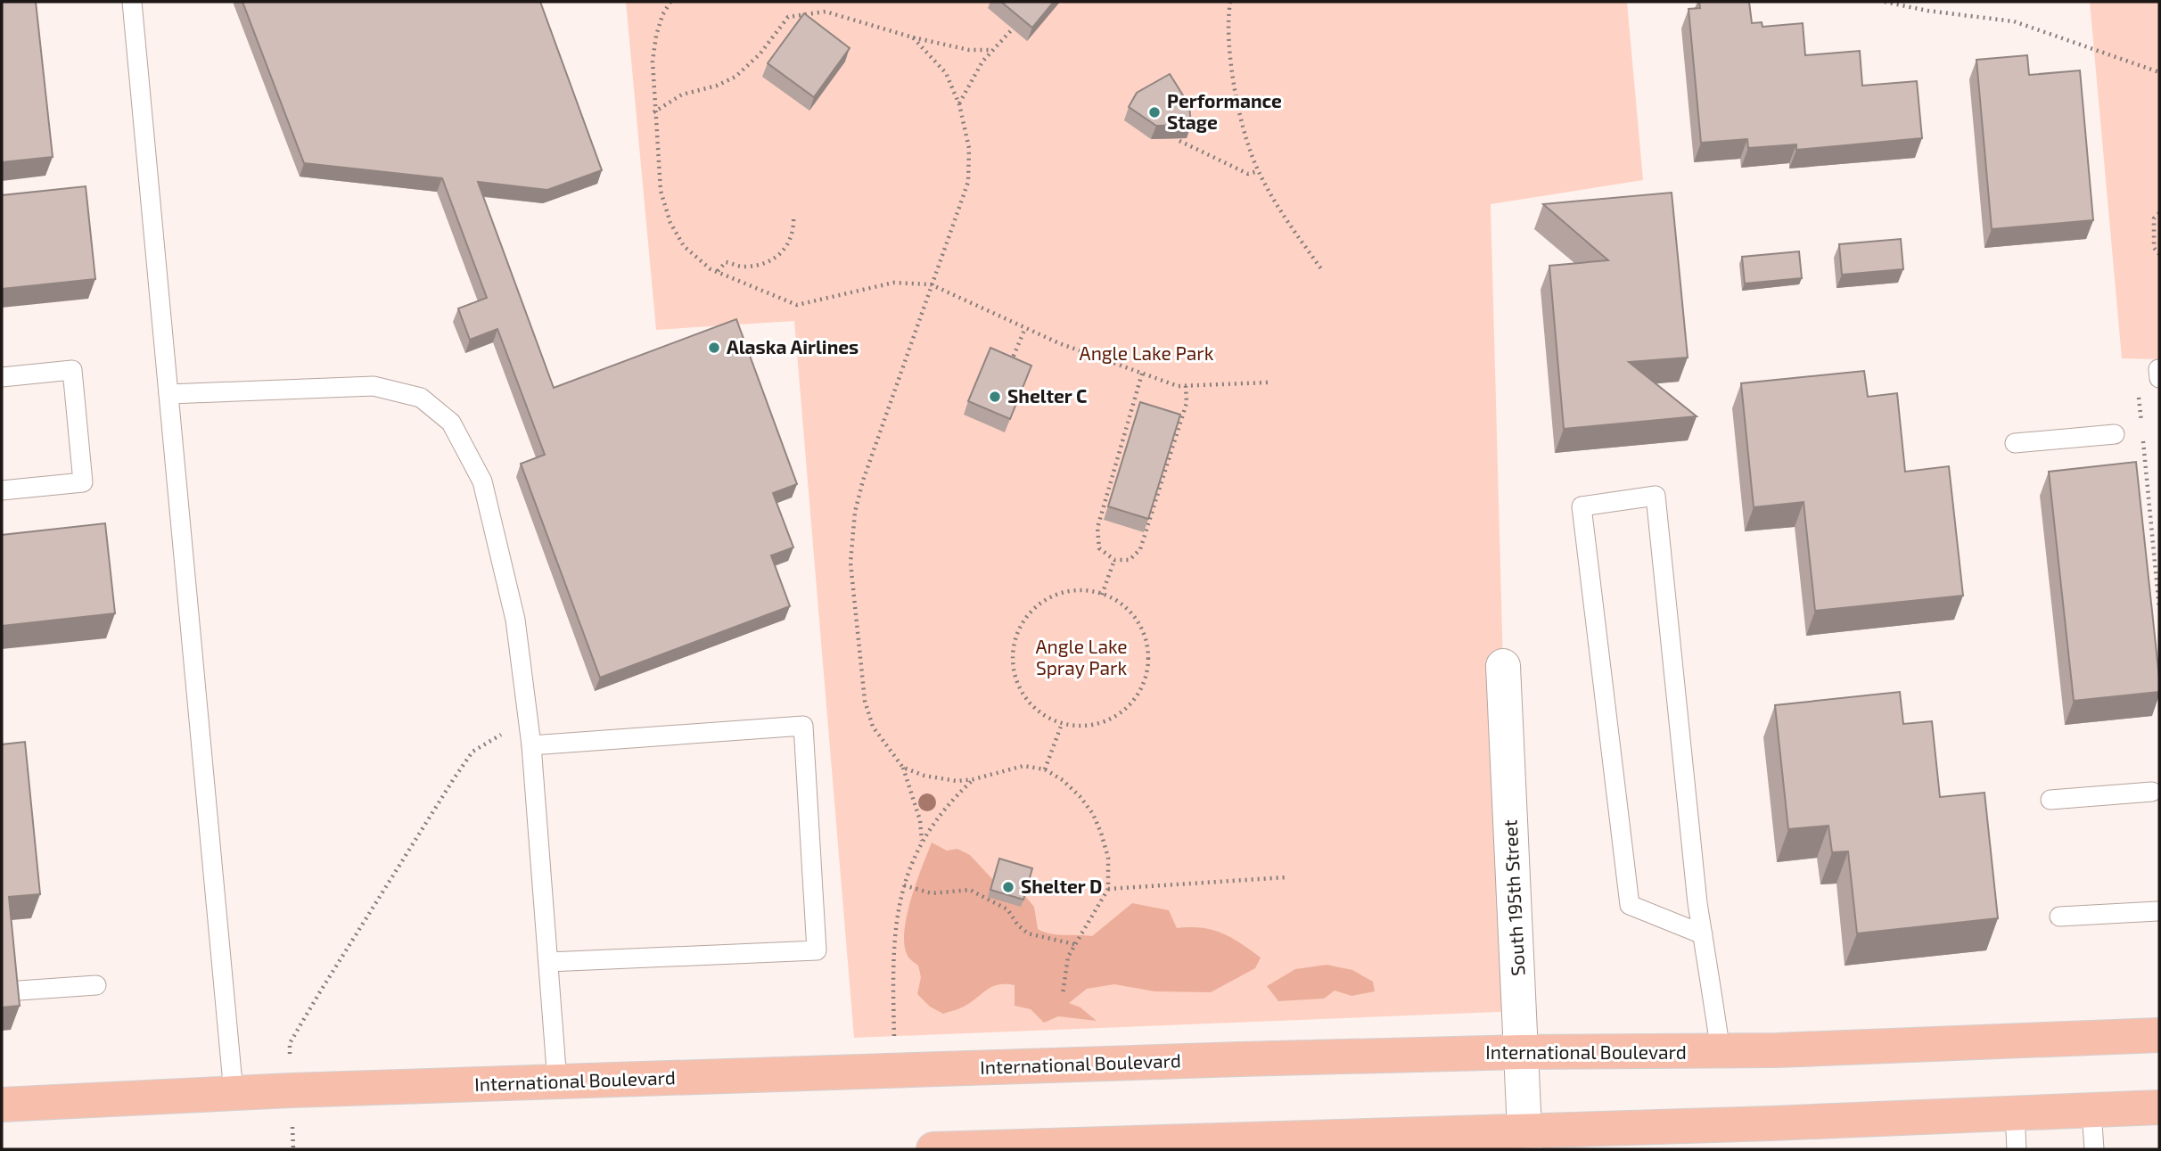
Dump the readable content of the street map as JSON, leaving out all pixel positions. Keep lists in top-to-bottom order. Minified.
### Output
{"streets":{"main road":["International Boulevard"],"street":["South 195th Street"]},"crossings":[["South 195th Street","International Boulevard"]],"parks":["Angle Lake Park","Angle Lake Spray Park"],"places":["Performance Stage","Alaska Airlines","Shelter C","Shelter D"]}
